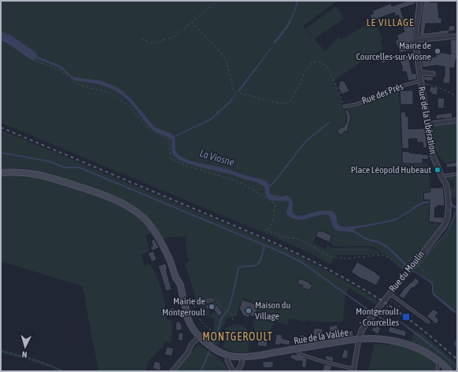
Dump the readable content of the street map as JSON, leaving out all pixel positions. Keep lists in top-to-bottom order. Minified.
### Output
{"streets":{"main road":["Rue de la Vallée"],"street":["Rue de la Libération","Rue du Moulin"],"lane":["Rue des Prés"]},"crossings":[["Rue des Prés","Rue de la Libération"],["Rue de la Libération","Rue du Moulin"],["Rue du Moulin","Rue de la Vallée"]],"districts":["LE VILLAGE","MONTGEROULT"],"water":["La Viosne"],"places":{"other":["Mairie de Courcelles-sur-Viosne","Place Léopold Hubeaut","Mairie de Montgeroult","Maison du Village"],"transit":["Montgeroult - Courcelles"]},"north":"bottom"}
